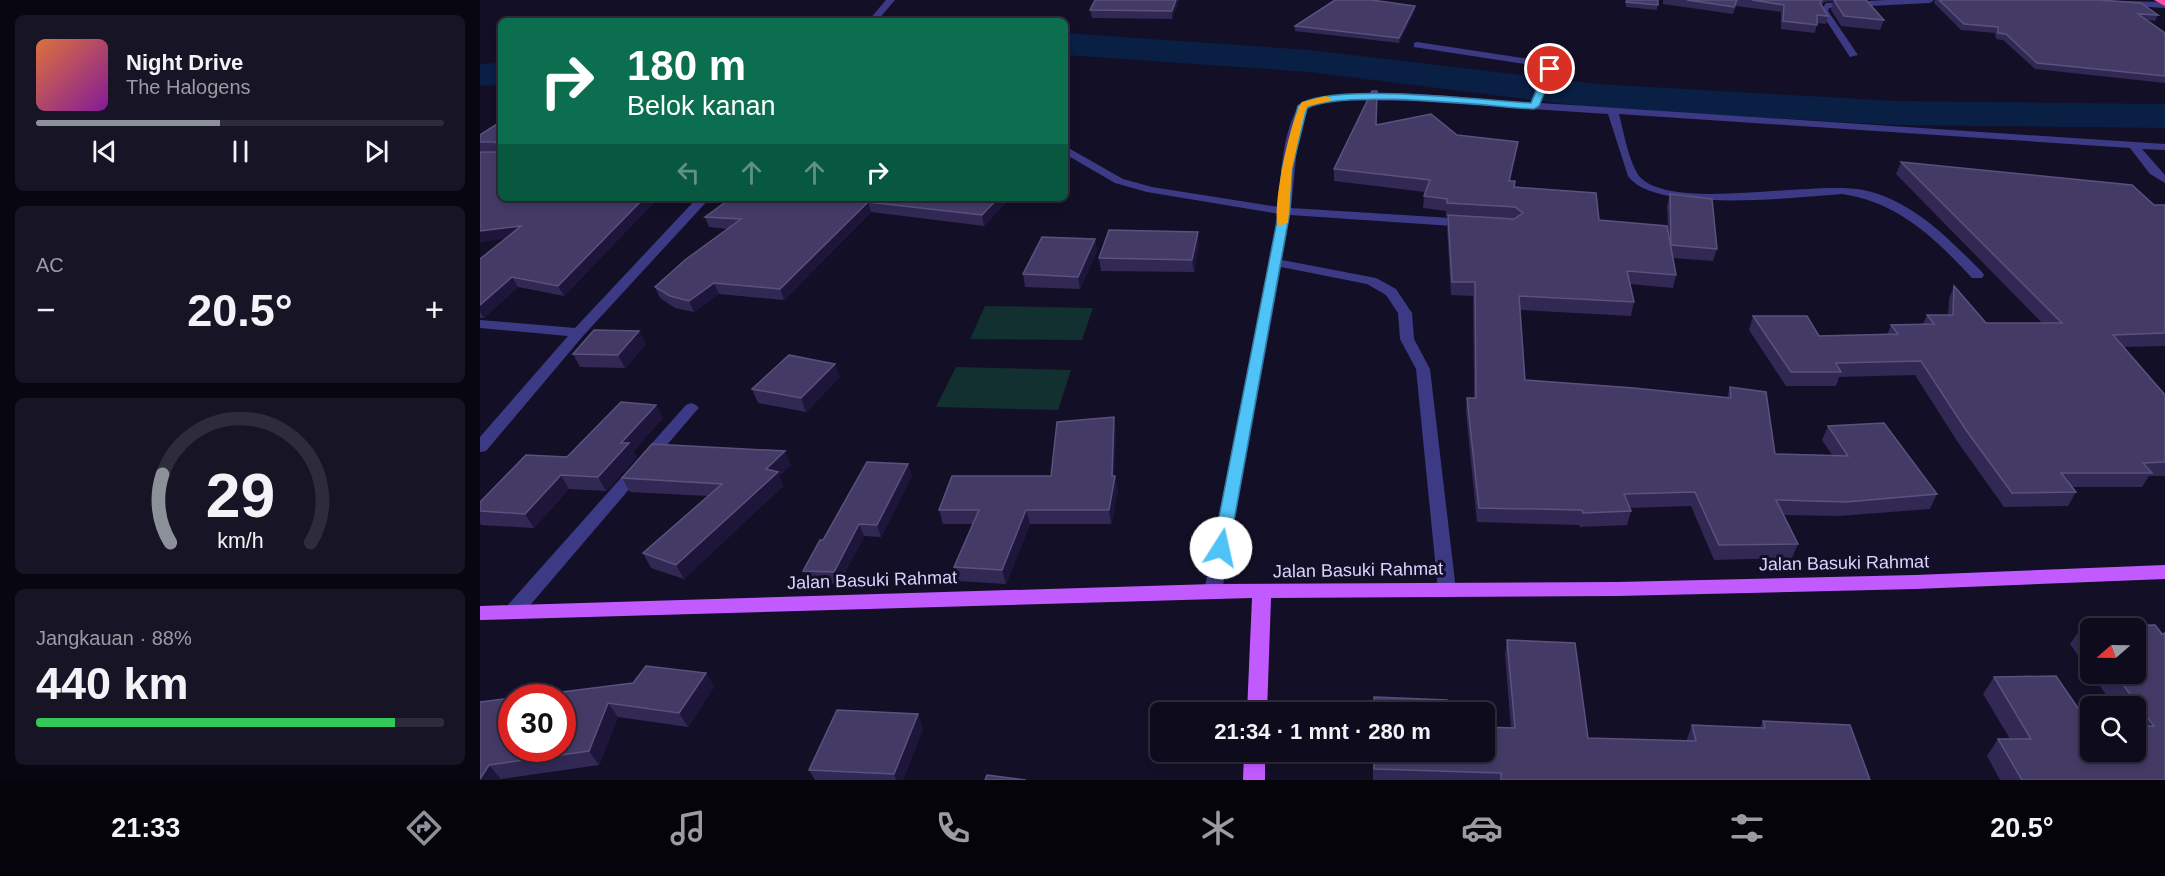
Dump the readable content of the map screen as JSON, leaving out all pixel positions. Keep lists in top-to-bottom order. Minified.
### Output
{"streets":{"main road":["Jalan Basuki Rahmat"]},"north":"left","page":{"turn":["180 m","Belok kanan"],"song":["Night Drive","The Halogens"],"tile":["AC",["Jangkauan · 88%","440 km"]],"heat":["−","20.5°","+"],"limit":"30","trip":"21:34 · 1 mnt · 280 m","tabs":["21:33","20.5°"],"gauge":["29","km/h"]}}
